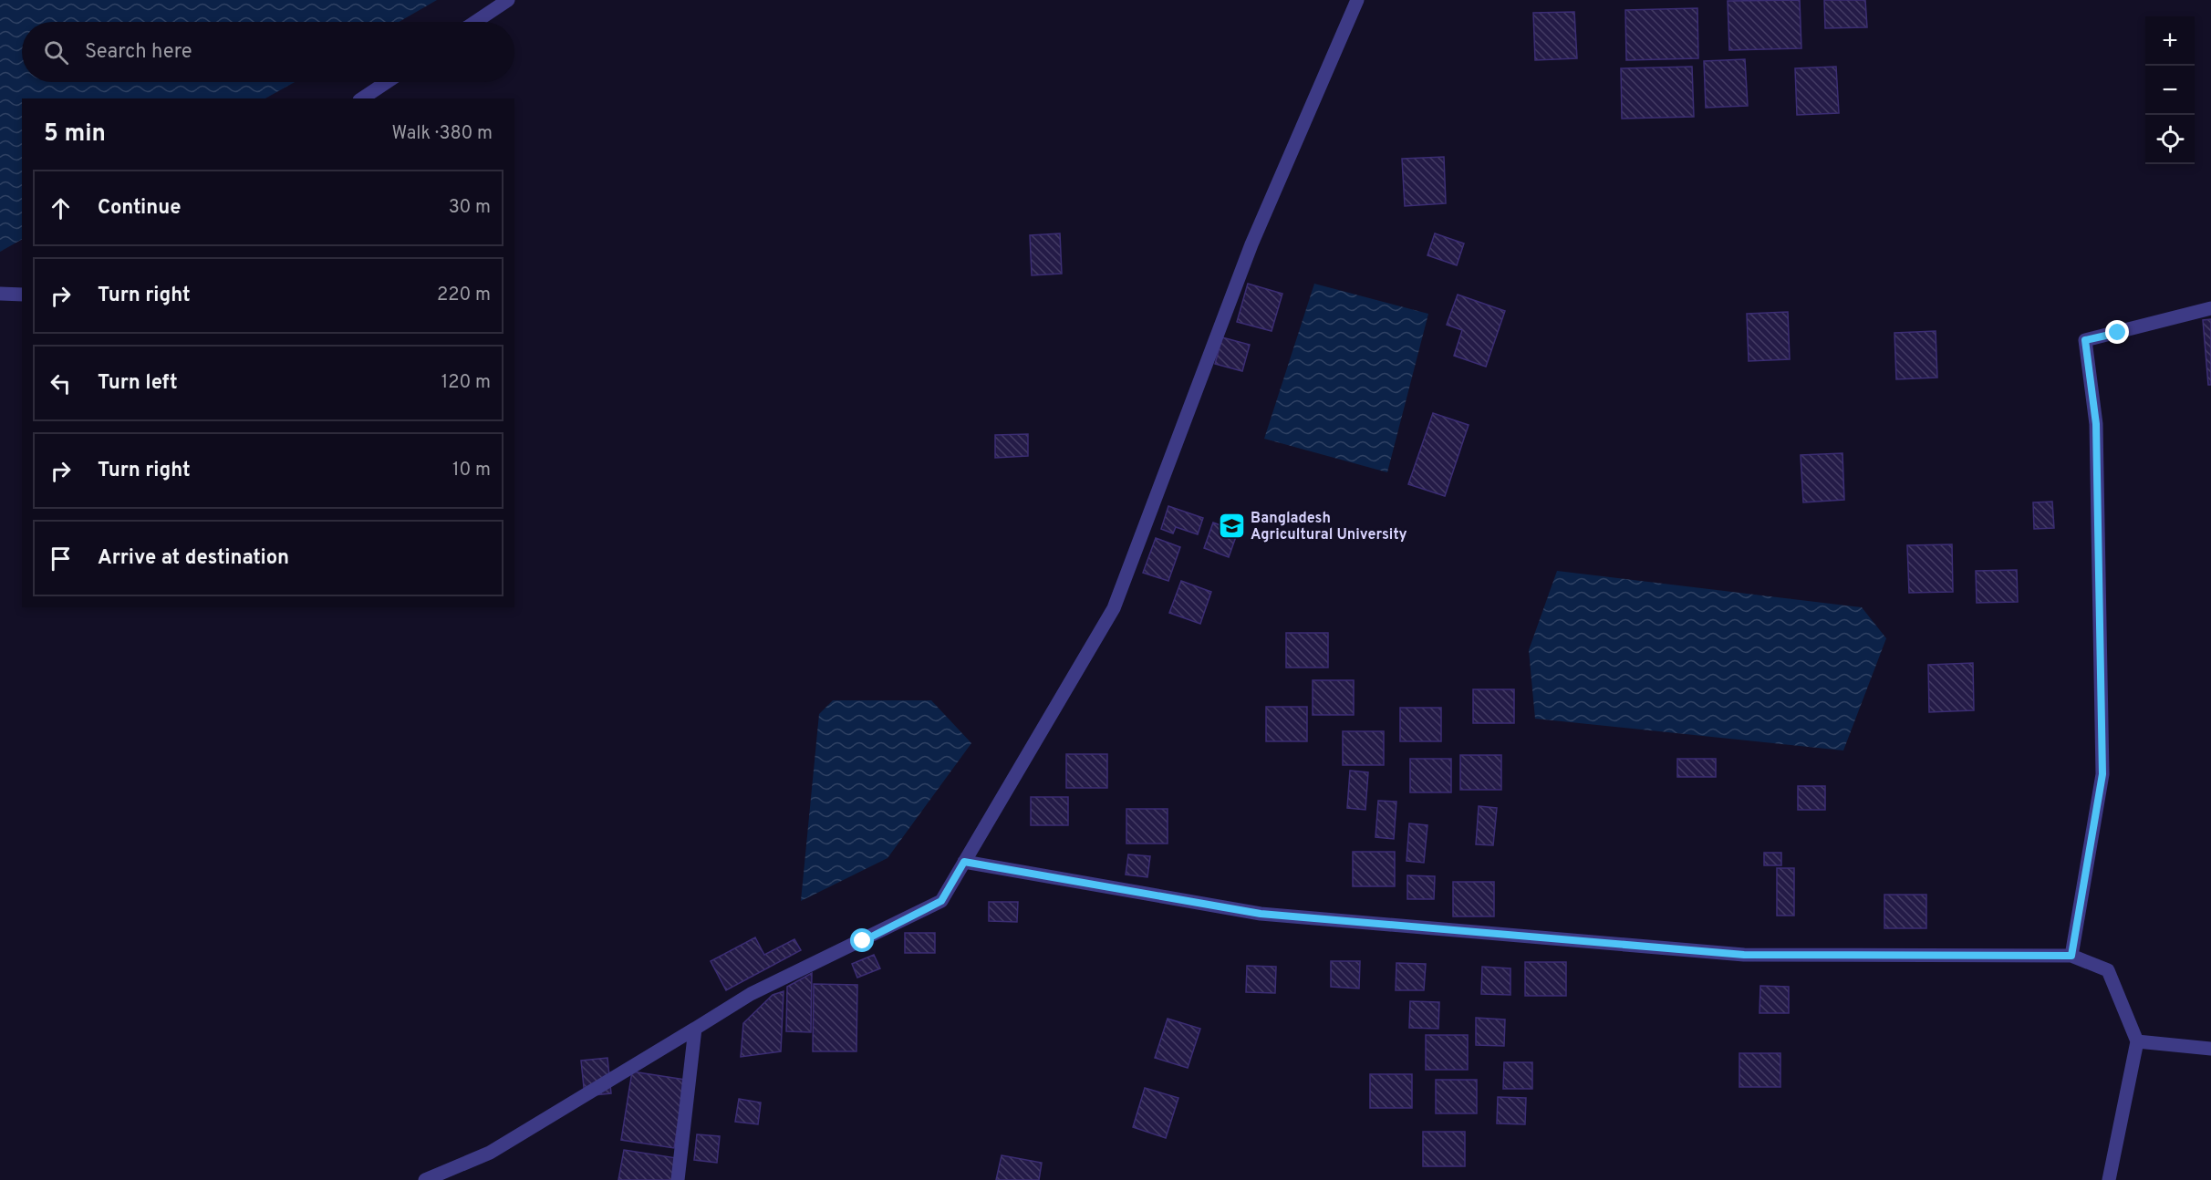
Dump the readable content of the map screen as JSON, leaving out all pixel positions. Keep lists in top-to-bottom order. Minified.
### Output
{"places":{"school or university":["Bangladesh Agricultural University"]},"page":{"map_buttons":["+","−"],"search":"Search here","heading":["5 min","Walk · 380 m"],"list":[["Continue","30 m"],["Turn right","220 m"],["Turn left","120 m"],["Turn right","10 m"],"Arrive at destination"]}}
